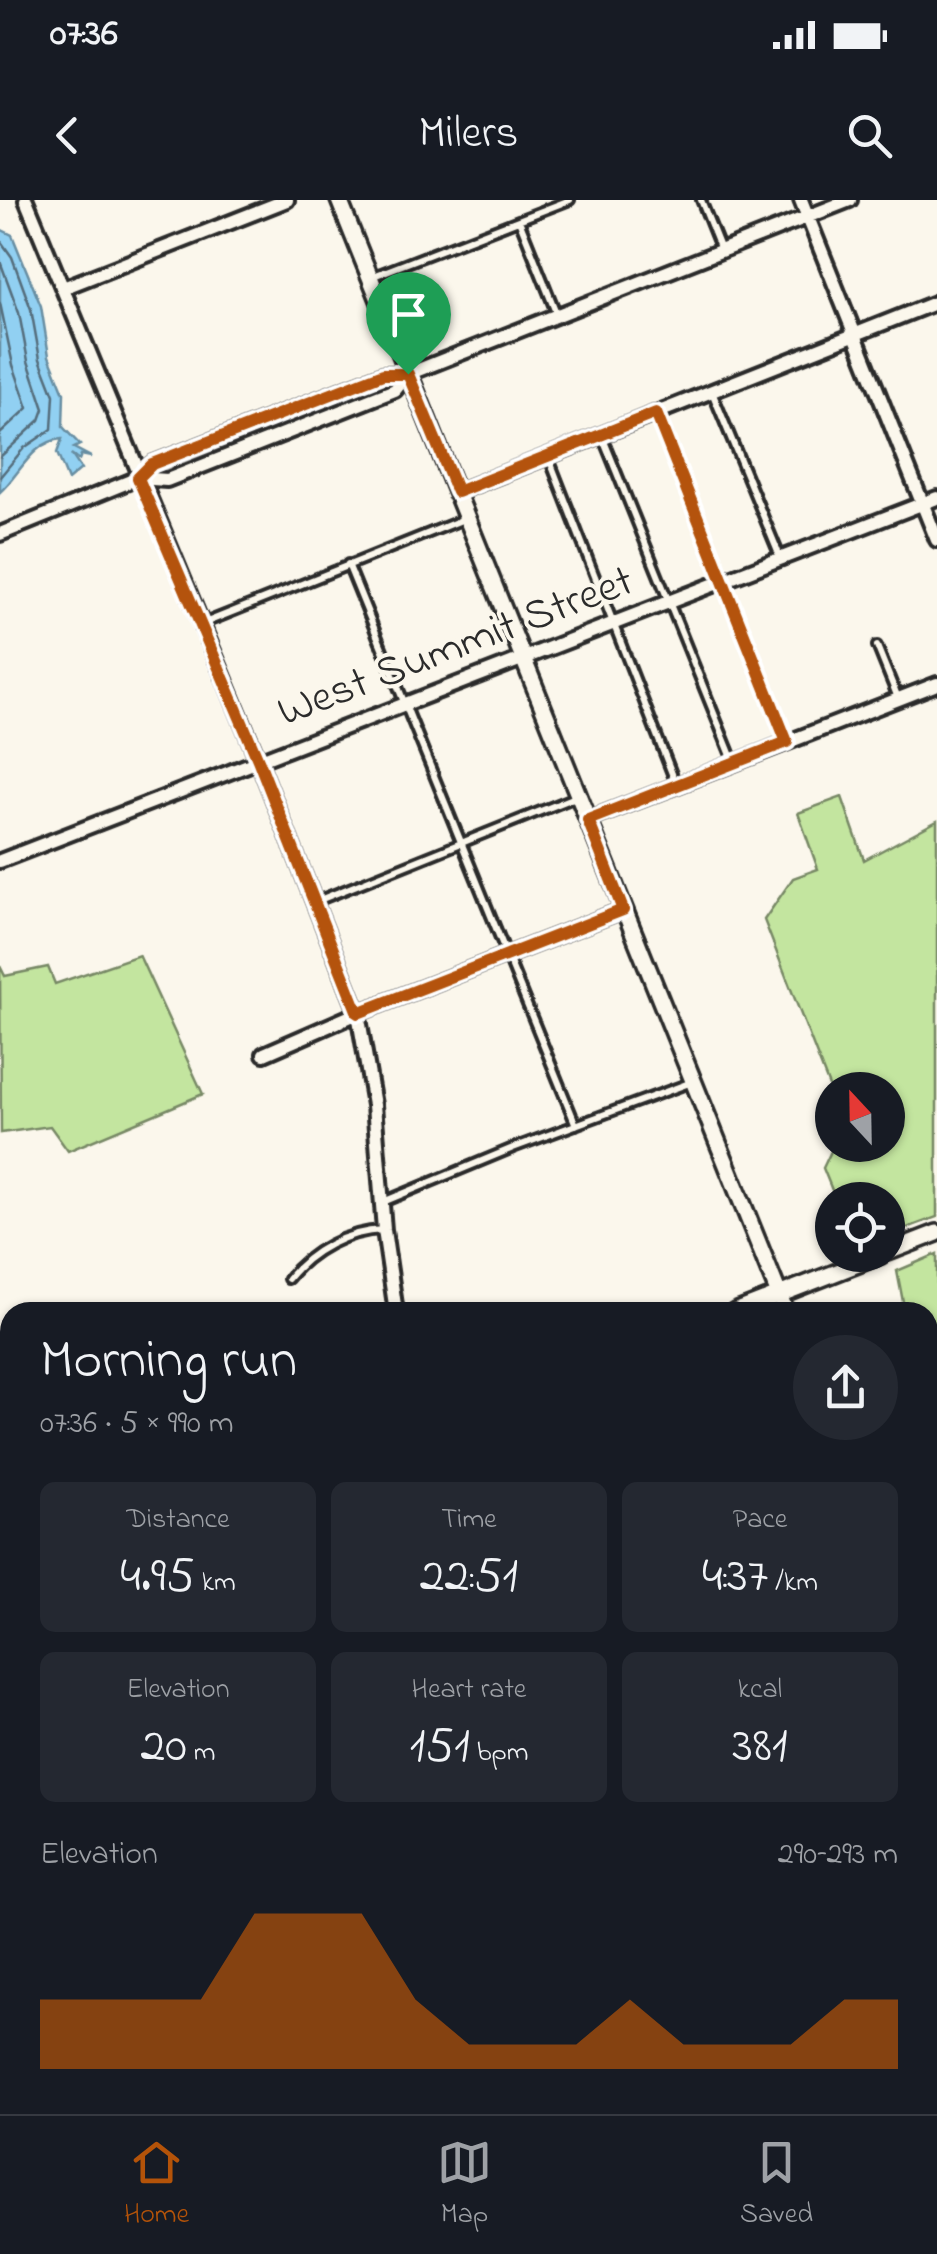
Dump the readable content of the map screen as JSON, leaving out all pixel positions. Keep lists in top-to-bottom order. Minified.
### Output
{"streets":{"street":["West Summit Street"]},"north":"top","page":{"status":"07:36","header":"Milers","heading":["Morning run","07:36 · 5 × 990 m"],"stats":[["Distance","4.95 km"],["Time","22:51"],["Pace","4:37 /km"],["Elevation","20 m"],["Heart rate","151 bpm"],["kcal","381"]],"chart":["Elevation","290–293 m"],"tabs":["Home","Map","Saved"]}}
